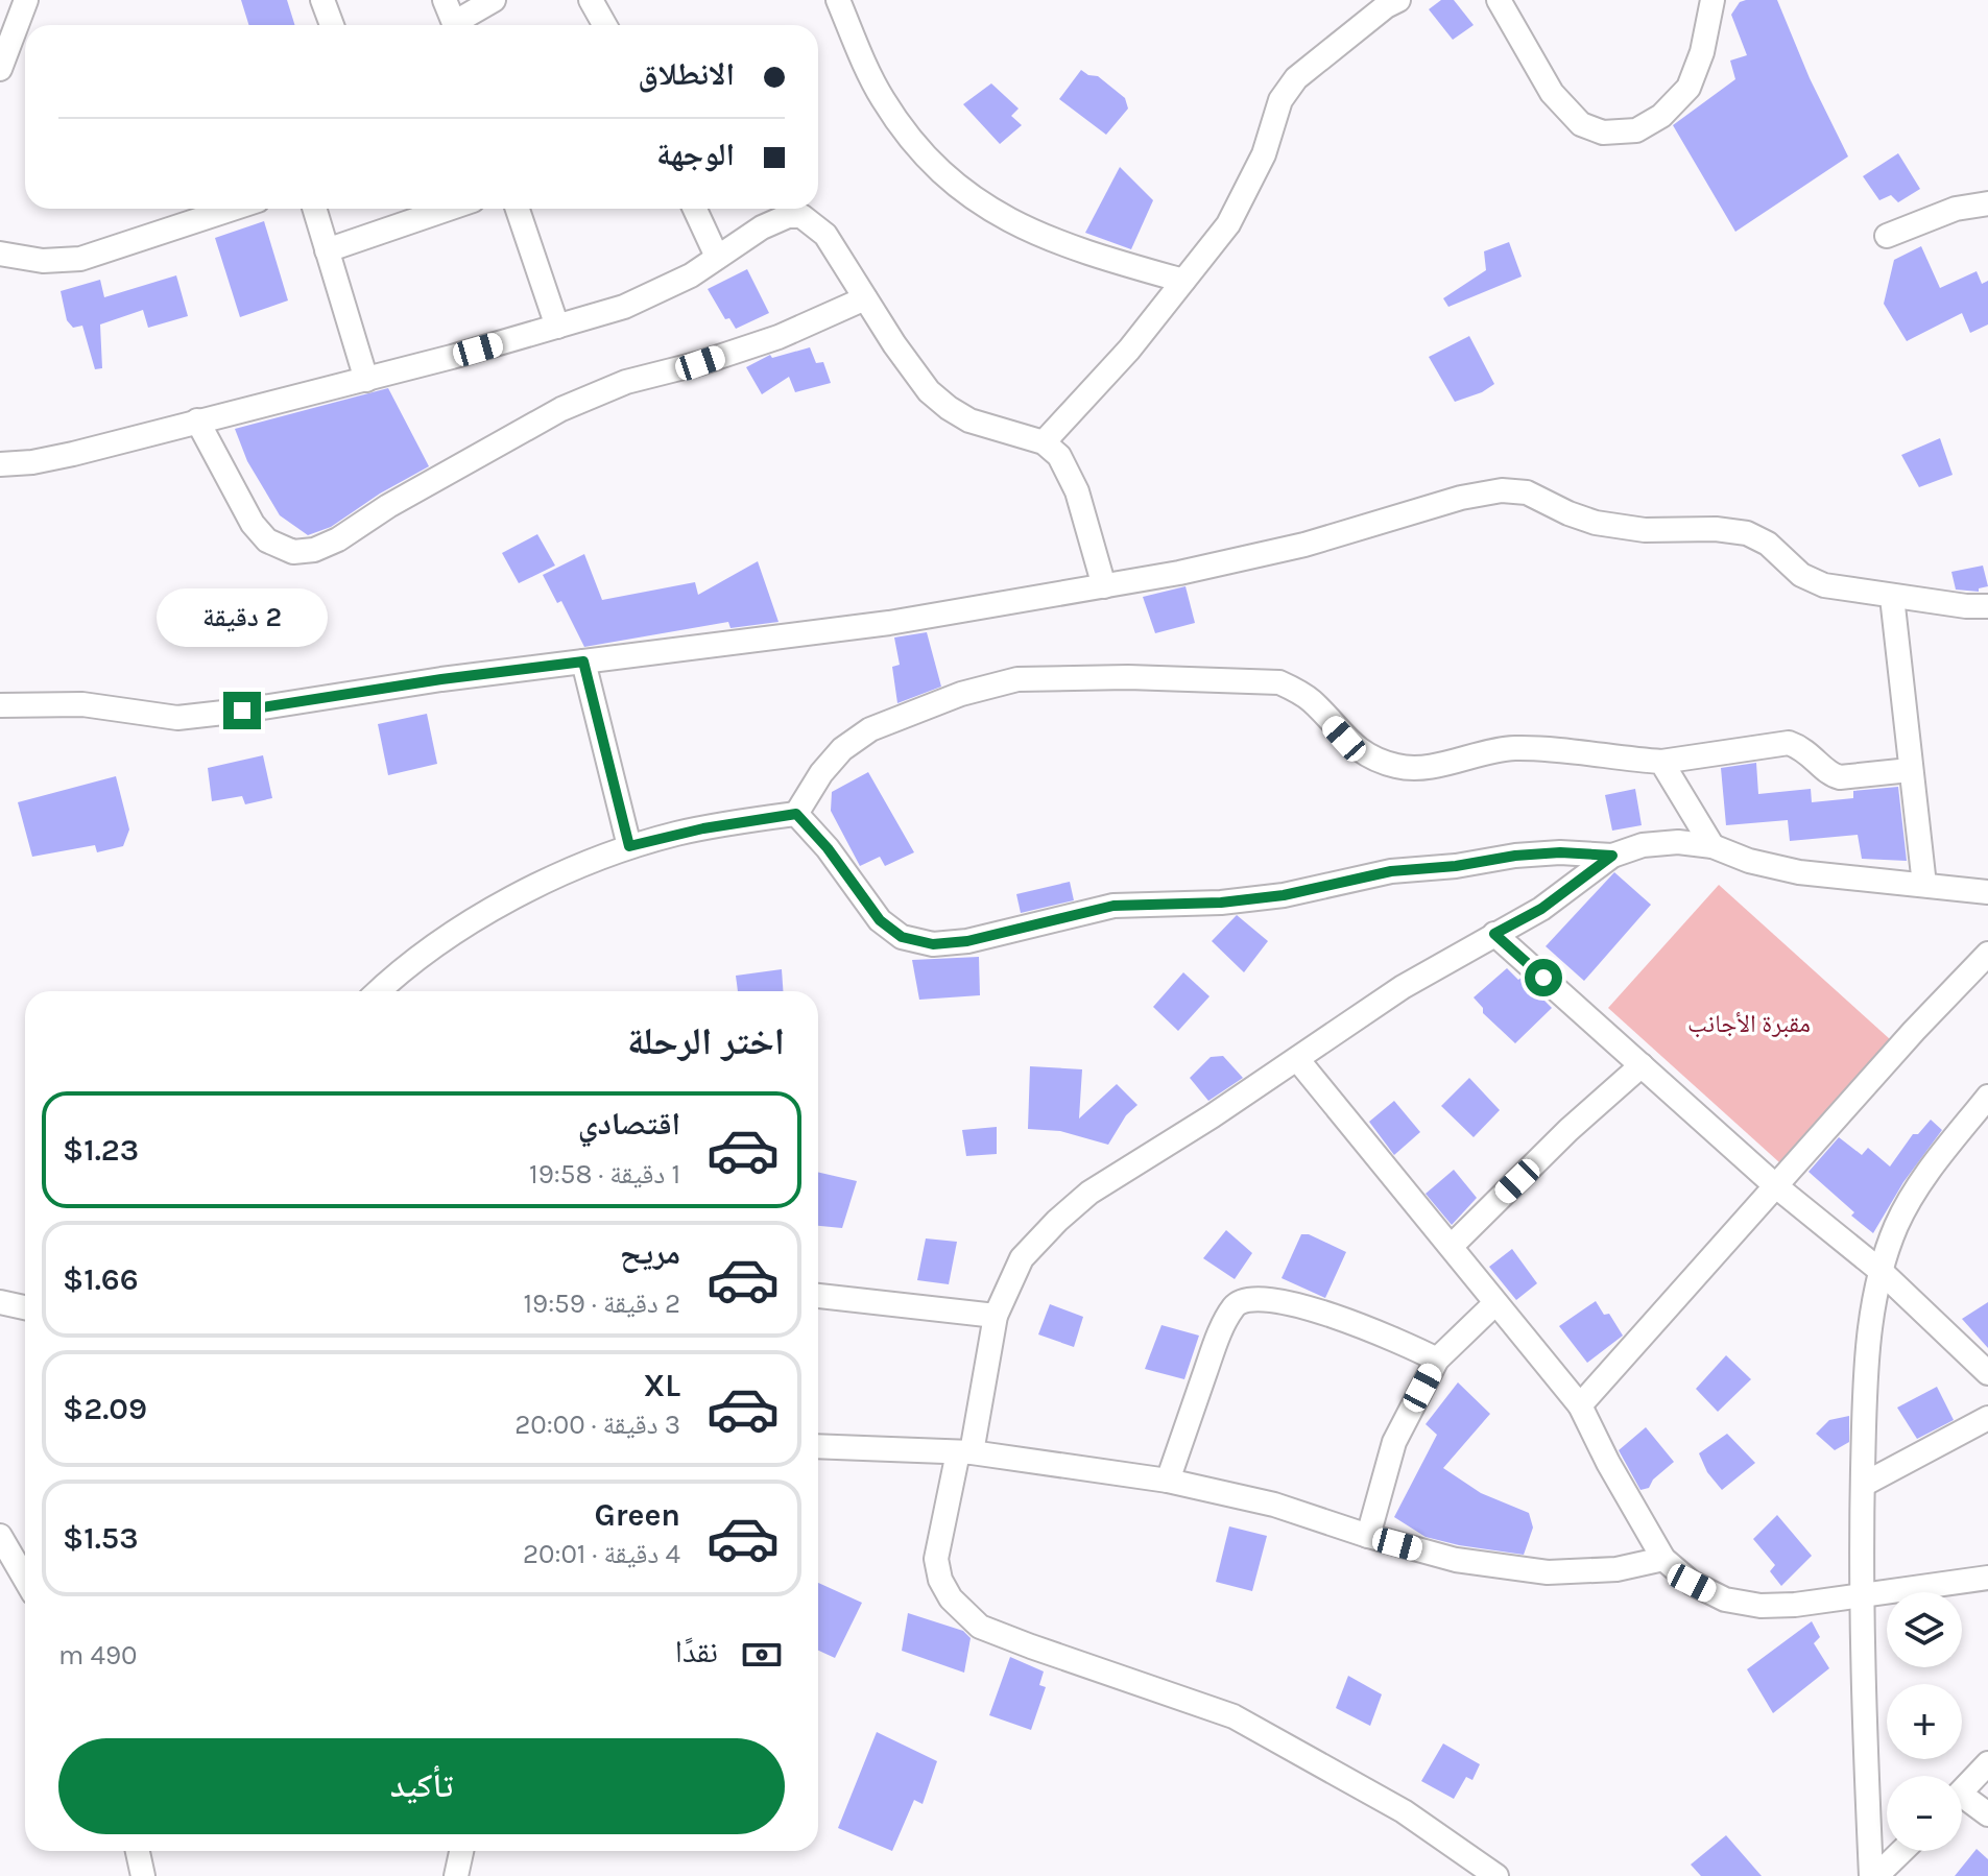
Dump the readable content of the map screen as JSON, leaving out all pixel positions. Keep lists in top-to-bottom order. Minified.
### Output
{"parks":["مقبرة الأجانب"],"page":{"banner":["الانطلاق","الوجهة"],"bubble":"2 دقيقة","heading":"اختر الرحلة","list":[{"name":"اقتصادي","note":"1 دقيقة · 19:58","value":"$1.23"},{"name":"مريح","note":"2 دقيقة · 19:59","value":"$1.66"},{"name":"XL","note":"3 دقيقة · 20:00","value":"$2.09"},{"name":"Green","note":"4 دقيقة · 20:01","value":"$1.53"}],"map_buttons":["+","−"],"pay":["نقدًا","490 m"],"buttons":"تأكيد"}}
